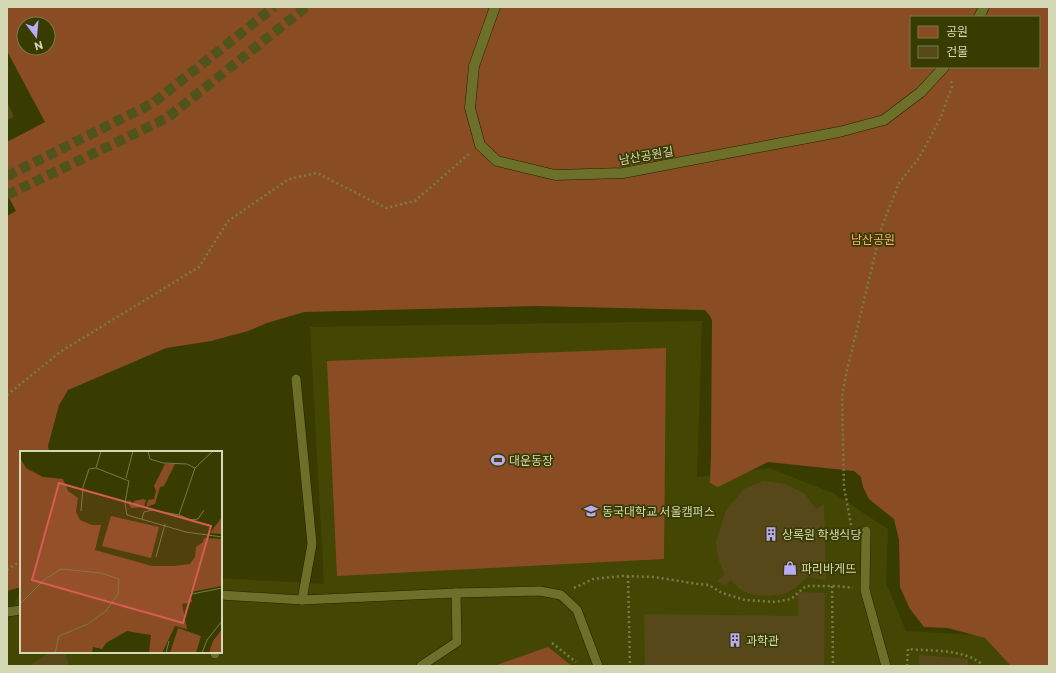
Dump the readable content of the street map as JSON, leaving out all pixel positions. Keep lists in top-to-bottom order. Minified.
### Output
{"streets":{"street":["남산공원길"]},"parks":["남산공원"],"places":{"sports":["대운동장"],"school or university":["동국대학교 서울캠퍼스"],"building":["상록원 학생식당","과학관"],"shop":["파리바게뜨"]},"legend":["공원","건물"],"north":"bottom"}
